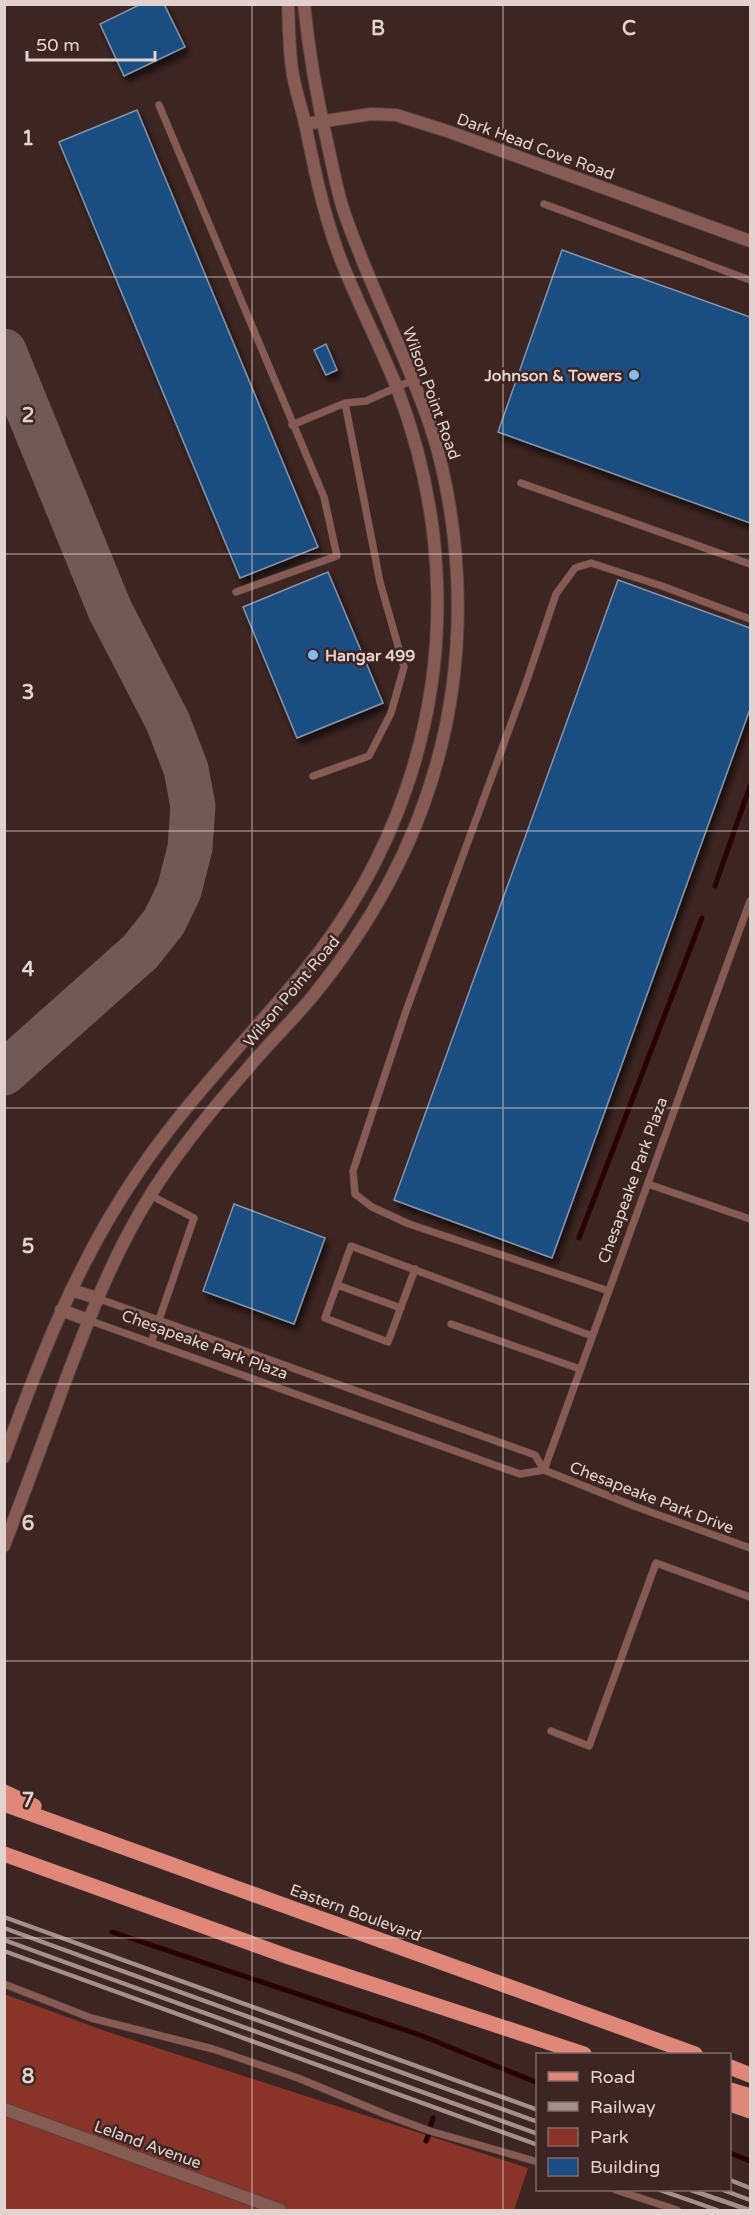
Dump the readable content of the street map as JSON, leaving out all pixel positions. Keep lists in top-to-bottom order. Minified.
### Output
{"streets":{"main road":["Eastern Boulevard"],"street":["Dark Head Cove Road","Wilson Point Road","Chesapeake Park Plaza","Leland Avenue"],"lane":["Chesapeake Park Drive"]},"crossings":[["Dark Head Cove Road","Wilson Point Road"],["Wilson Point Road","Chesapeake Park Plaza"],["Chesapeake Park Plaza","Chesapeake Park Drive"]],"places":["Johnson & Towers","Hangar 499"],"legend":["Road","Railway","Park","Building"],"scale_bar":"50 m","grid":{"columns":["B","C"],"rows":["1","2","3","4","5","6","7","8"]}}
